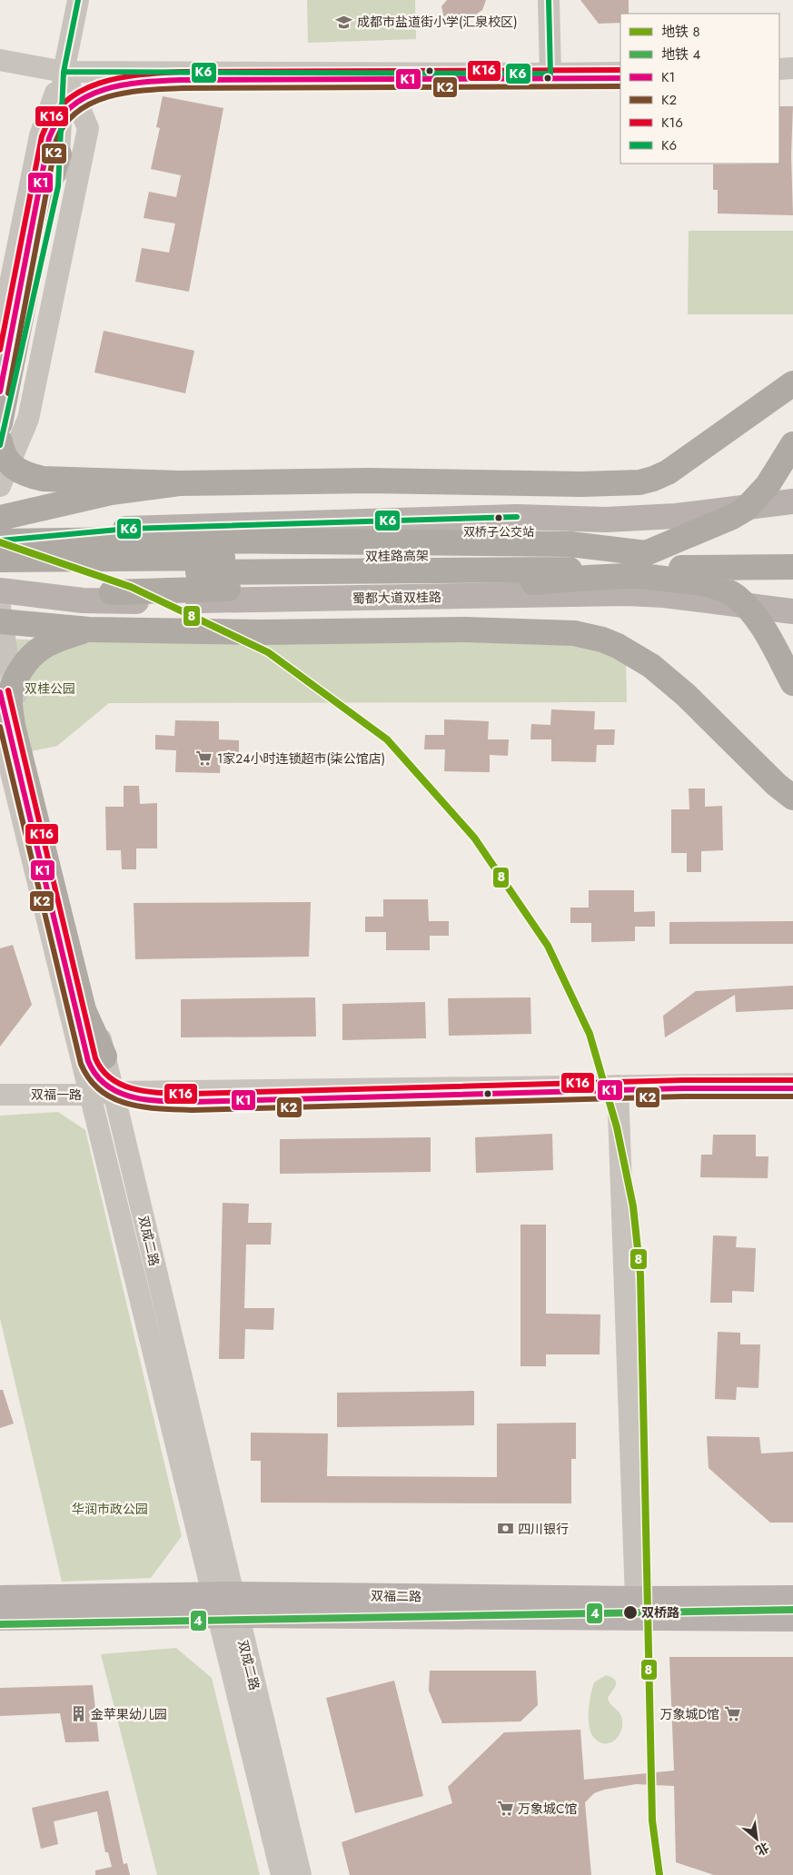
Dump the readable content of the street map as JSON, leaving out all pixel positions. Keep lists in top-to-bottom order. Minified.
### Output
{"streets":{"highway":["双桂路高架"],"main road":["蜀都大道双桂路","双福二路"],"street":["双福一路","双成二路"]},"crossings":[["双福一路","双成二路"],["双成二路","双福二路"]],"parks":["双桂公园","华润市政公园"],"places":{"school or university":["成都市盐道街小学(汇泉校区)"],"other":["双桥子公交站","双桥路"],"supermarket":["1家24小时连锁超市(柒公馆店)","万象城D馆","万象城C馆"],"bank":["四川银行"],"building":["金苹果幼儿园"]},"lines":["transit line K6","transit line K16","transit line K1","transit line K2","metro line 8","metro line 4"],"legend":["地铁 8","地铁 4","K1","K2","K16","K6"],"north":"bottom right"}
